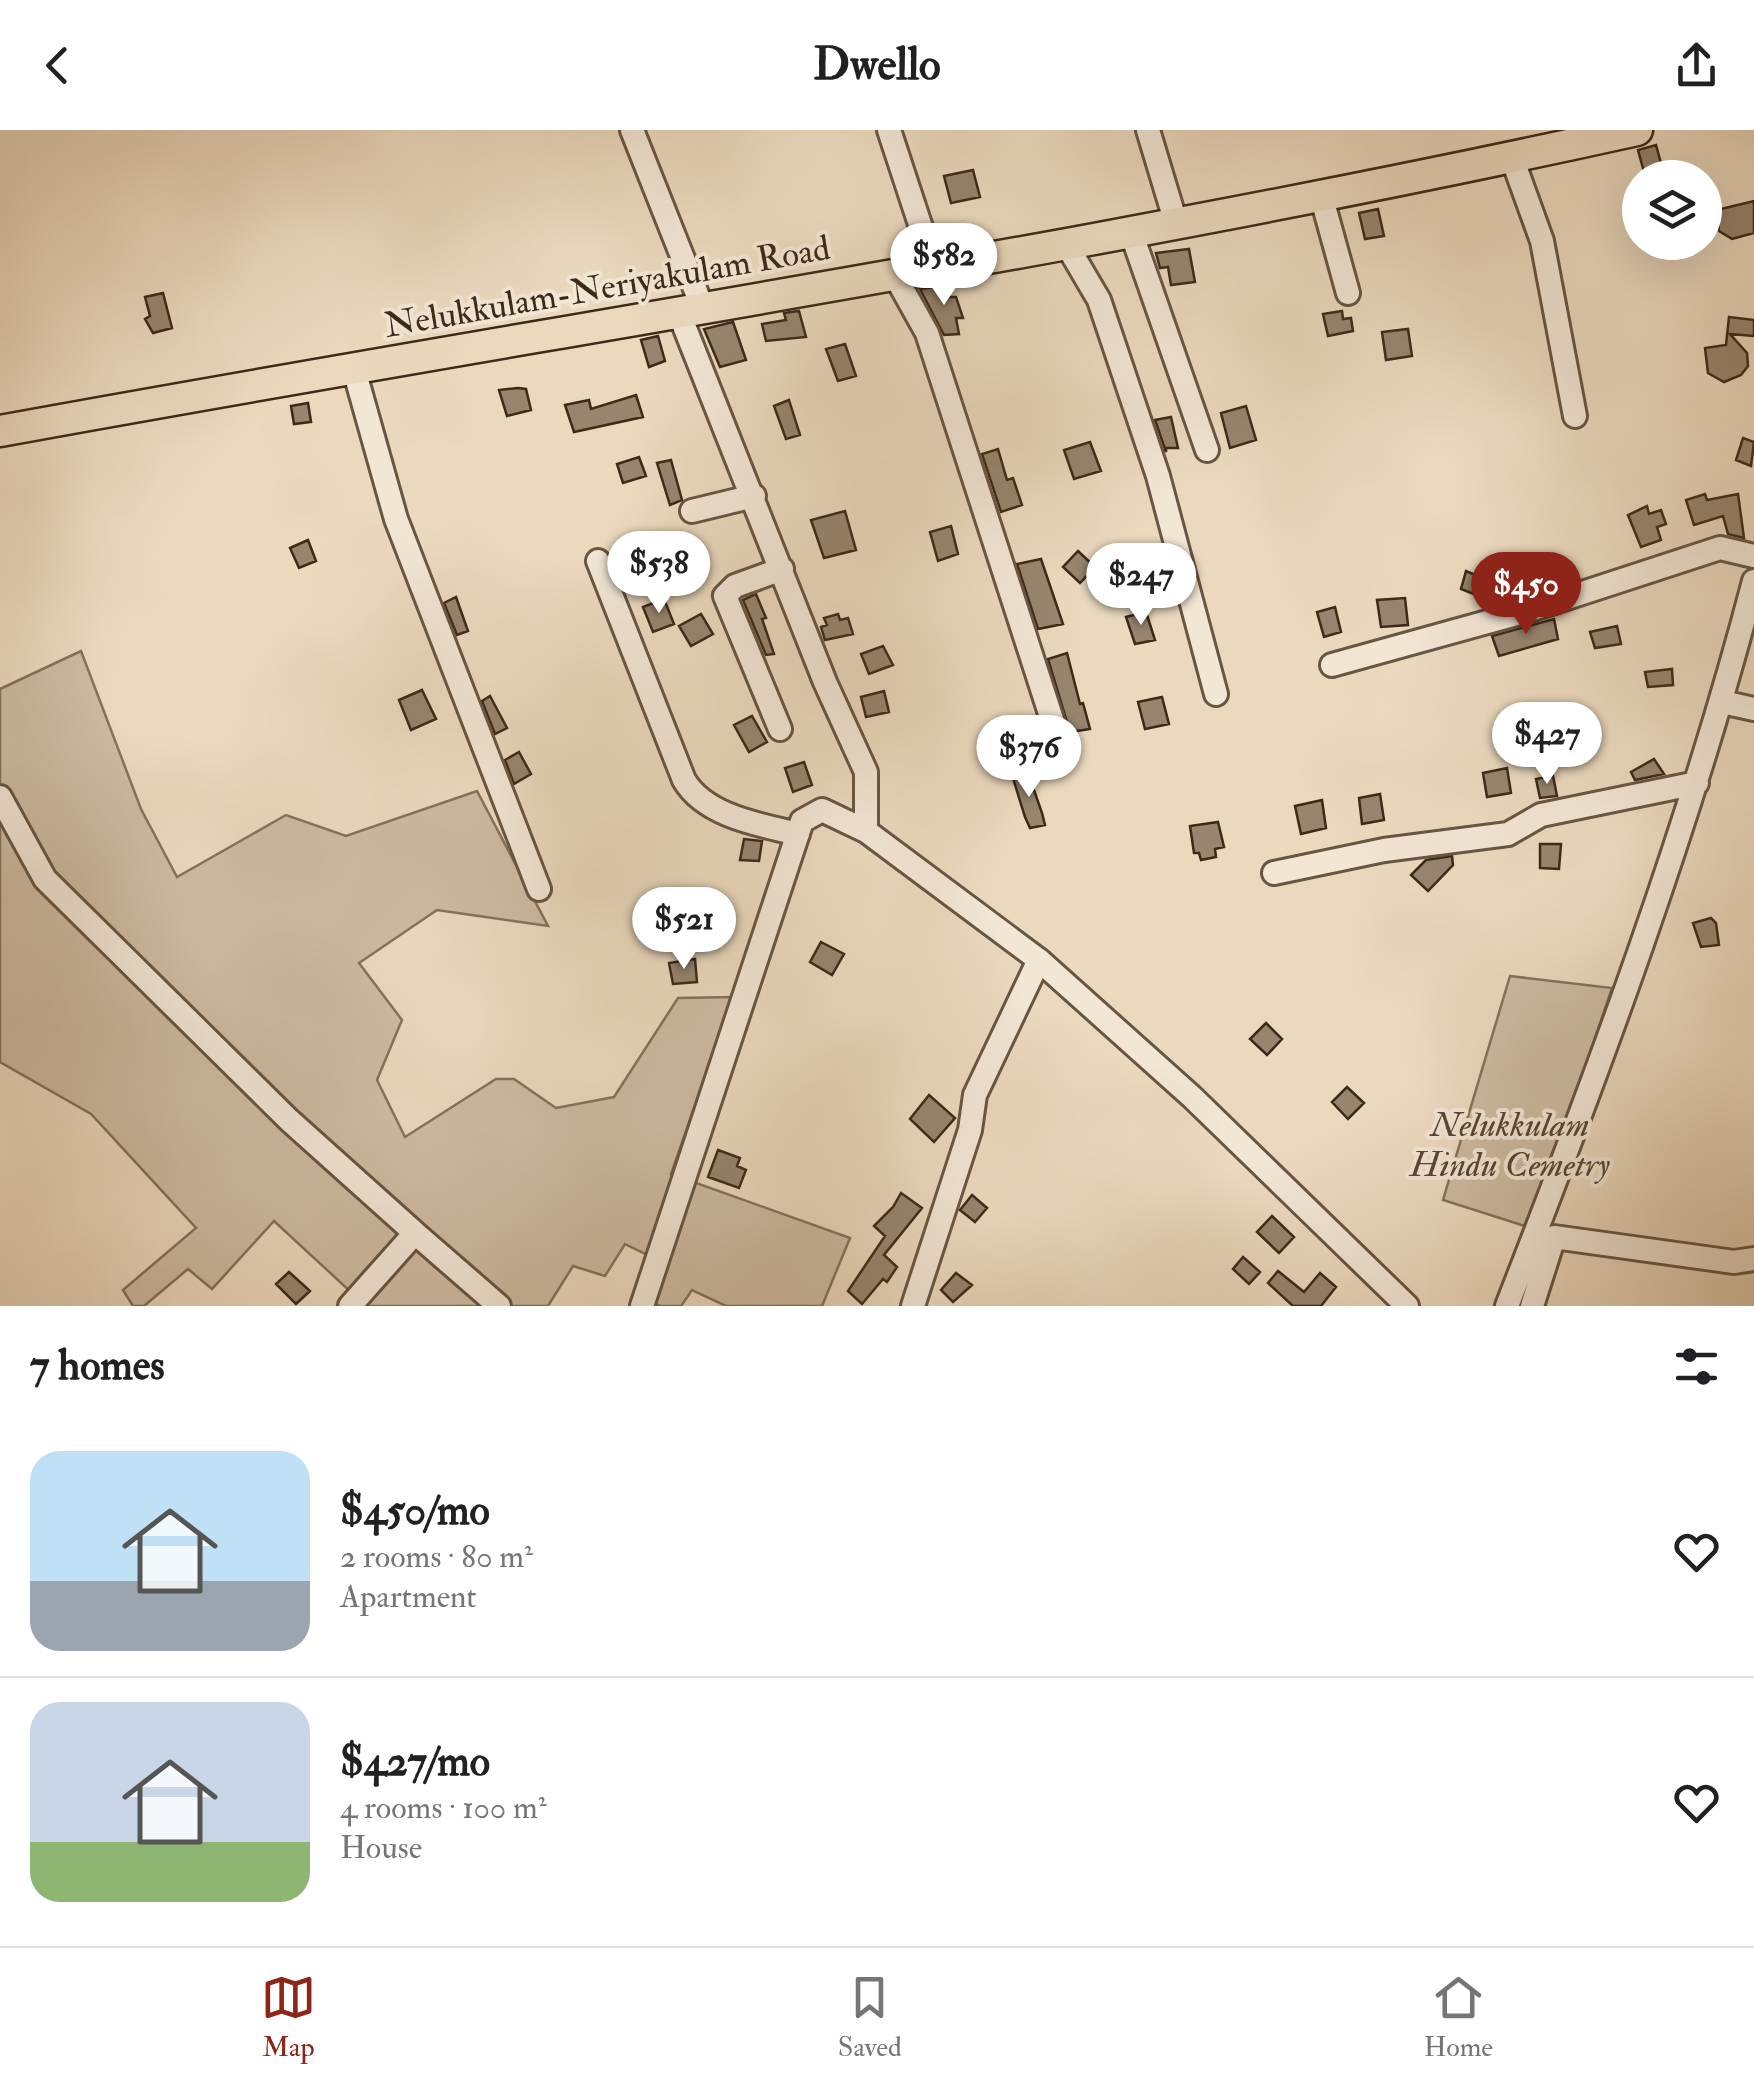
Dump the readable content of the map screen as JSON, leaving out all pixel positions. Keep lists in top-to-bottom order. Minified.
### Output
{"streets":{"main road":["Nelukkulam-Neriyakulam Road"]},"parks":["Nelukkulam Hindu Cemetry"],"page":{"header":"Dwello","price":["$582","$538","$247","$450","$427","$376","$521"],"heading":"7 homes","list":[{"name":"$450/mo","note":"2 rooms · 80 m² · Apartment"},{"name":"$427/mo","note":"4 rooms · 100 m² · House"}],"tabs":["Map","Saved","Home"]}}
